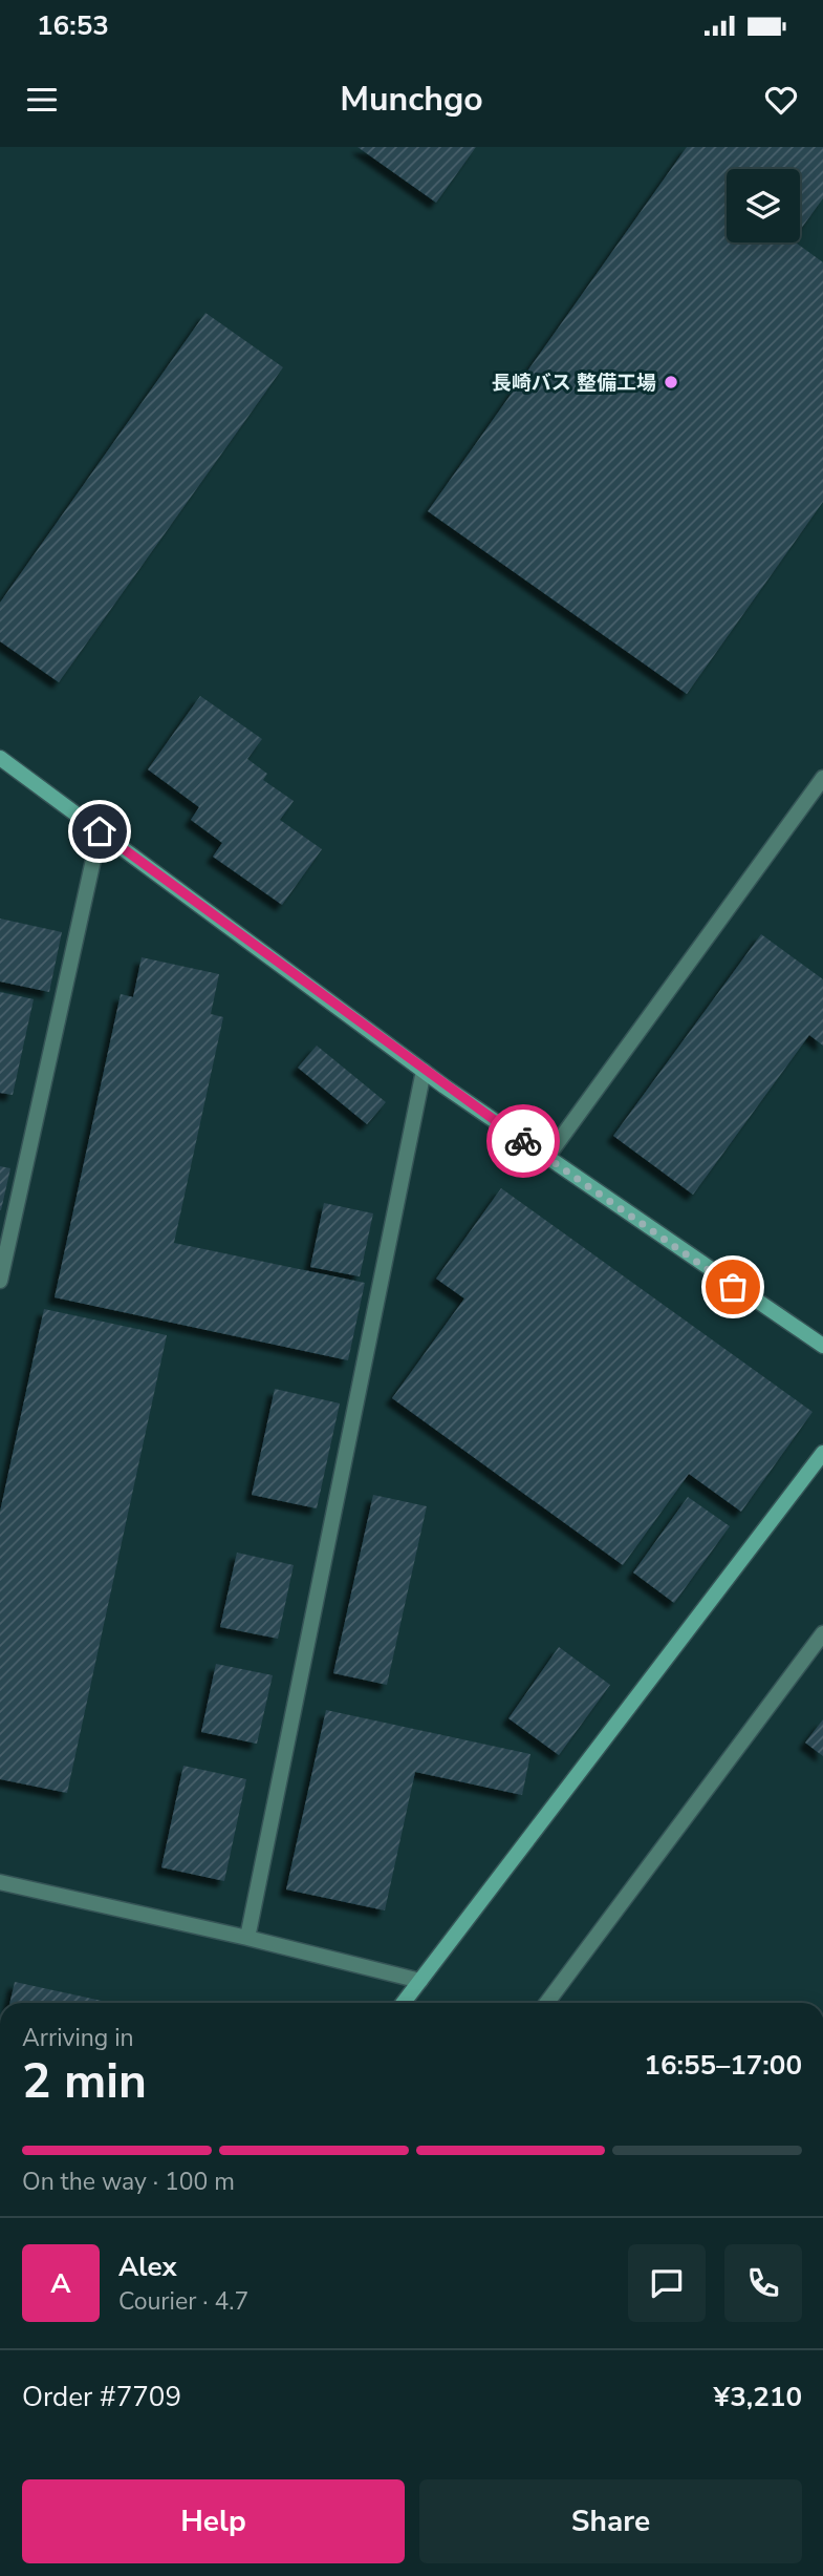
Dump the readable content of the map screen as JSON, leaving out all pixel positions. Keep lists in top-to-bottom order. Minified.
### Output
{"places":["長崎バス 整備工場"],"page":{"status":"16:53","header":"Munchgo","heading":["2 min","Arriving in","16:55–17:00"],"panel":["Alex","Courier · 4.7","Order #7709","¥3,210"],"bar":"On the way · 100 m","round":"A","buttons":["Help","Share"]}}
